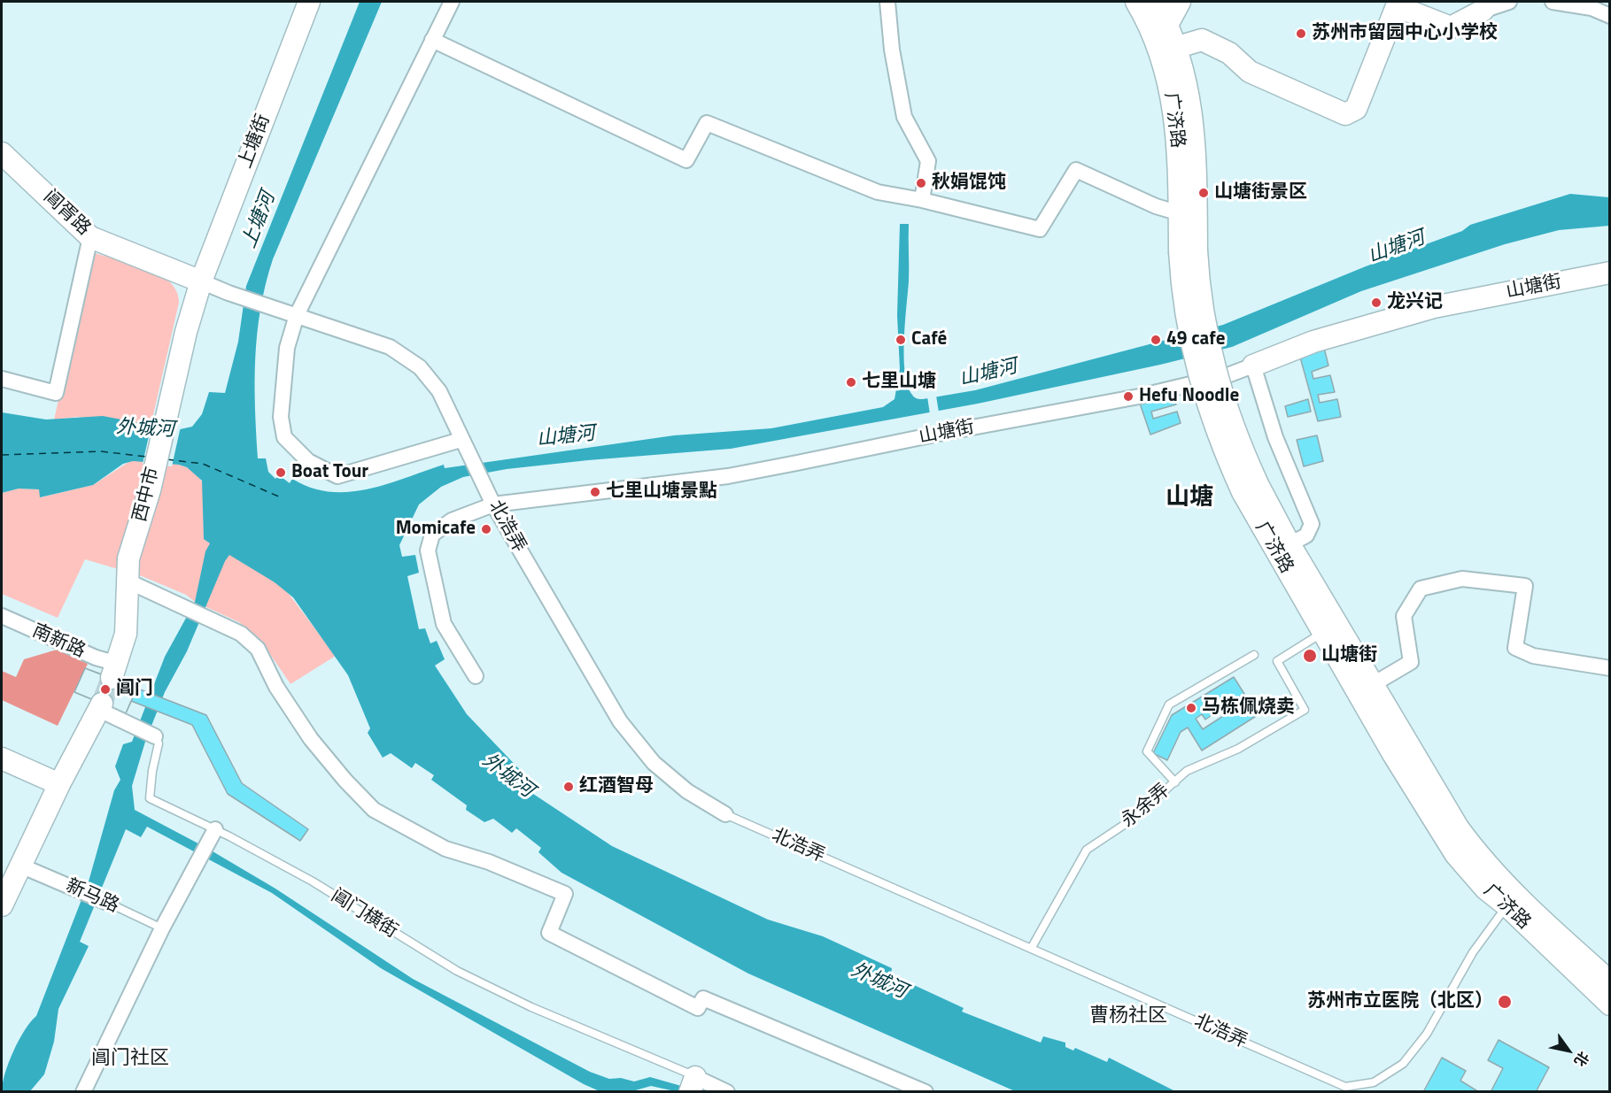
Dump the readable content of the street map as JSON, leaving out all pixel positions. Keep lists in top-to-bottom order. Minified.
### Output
{"streets":{"main road":["广济路","上塘街","阊胥路","山塘街","西中市"],"street":["北浩弄","南新路","新马路","阊门横街"],"lane":["永余弄"]},"crossings":[["广济路","北浩弄"],["广济路","永余弄"],["上塘街","阊胥路"],["上塘街","西中市"],["上塘街","北浩弄"],["阊胥路","西中市"],["阊胥路","北浩弄"],["山塘街","北浩弄"],["西中市","北浩弄"],["西中市","南新路"],["北浩弄","永余弄"]],"districts":["山塘","曹杨社区","阊门社区"],"water":["上塘河","山塘河","外城河"],"places":["苏州市留园中心小学校","秋娟馄饨","山塘街景区","龙兴记","Café","49 cafe","七里山塘","Hefu Noodle","Boat Tour","七里山塘景點","Momicafe","山塘街","阊门","马栋佩烧卖","红酒智母","苏州市立医院（北区）"],"north":"bottom right"}
